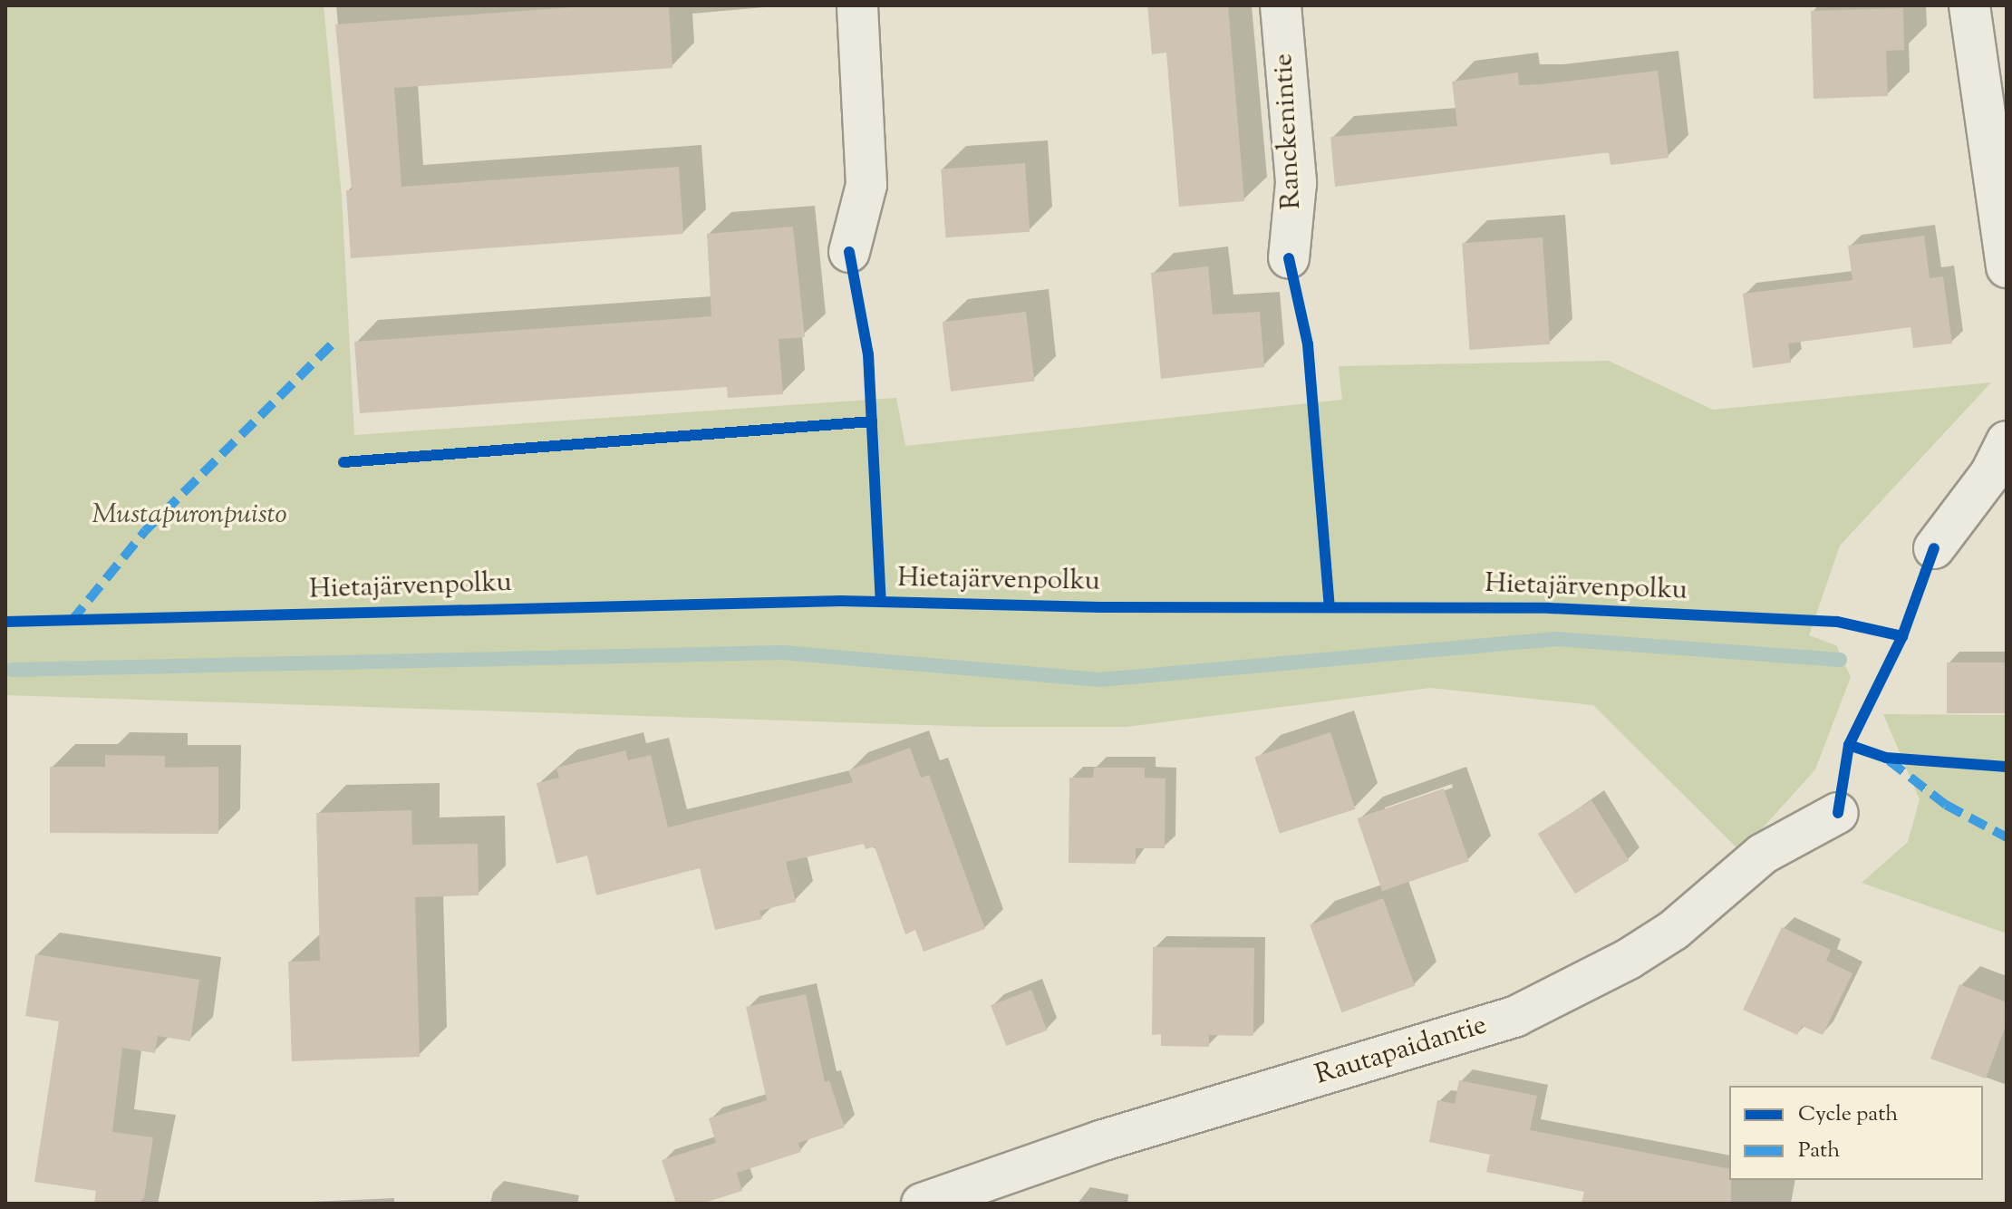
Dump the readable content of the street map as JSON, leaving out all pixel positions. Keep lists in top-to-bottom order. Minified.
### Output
{"streets":{"street":["Ranckenintie","Rautapaidantie"],"cycle path":["Hietajärvenpolku"]},"parks":["Mustapuronpuisto"],"legend":["Cycle path","Path"]}
